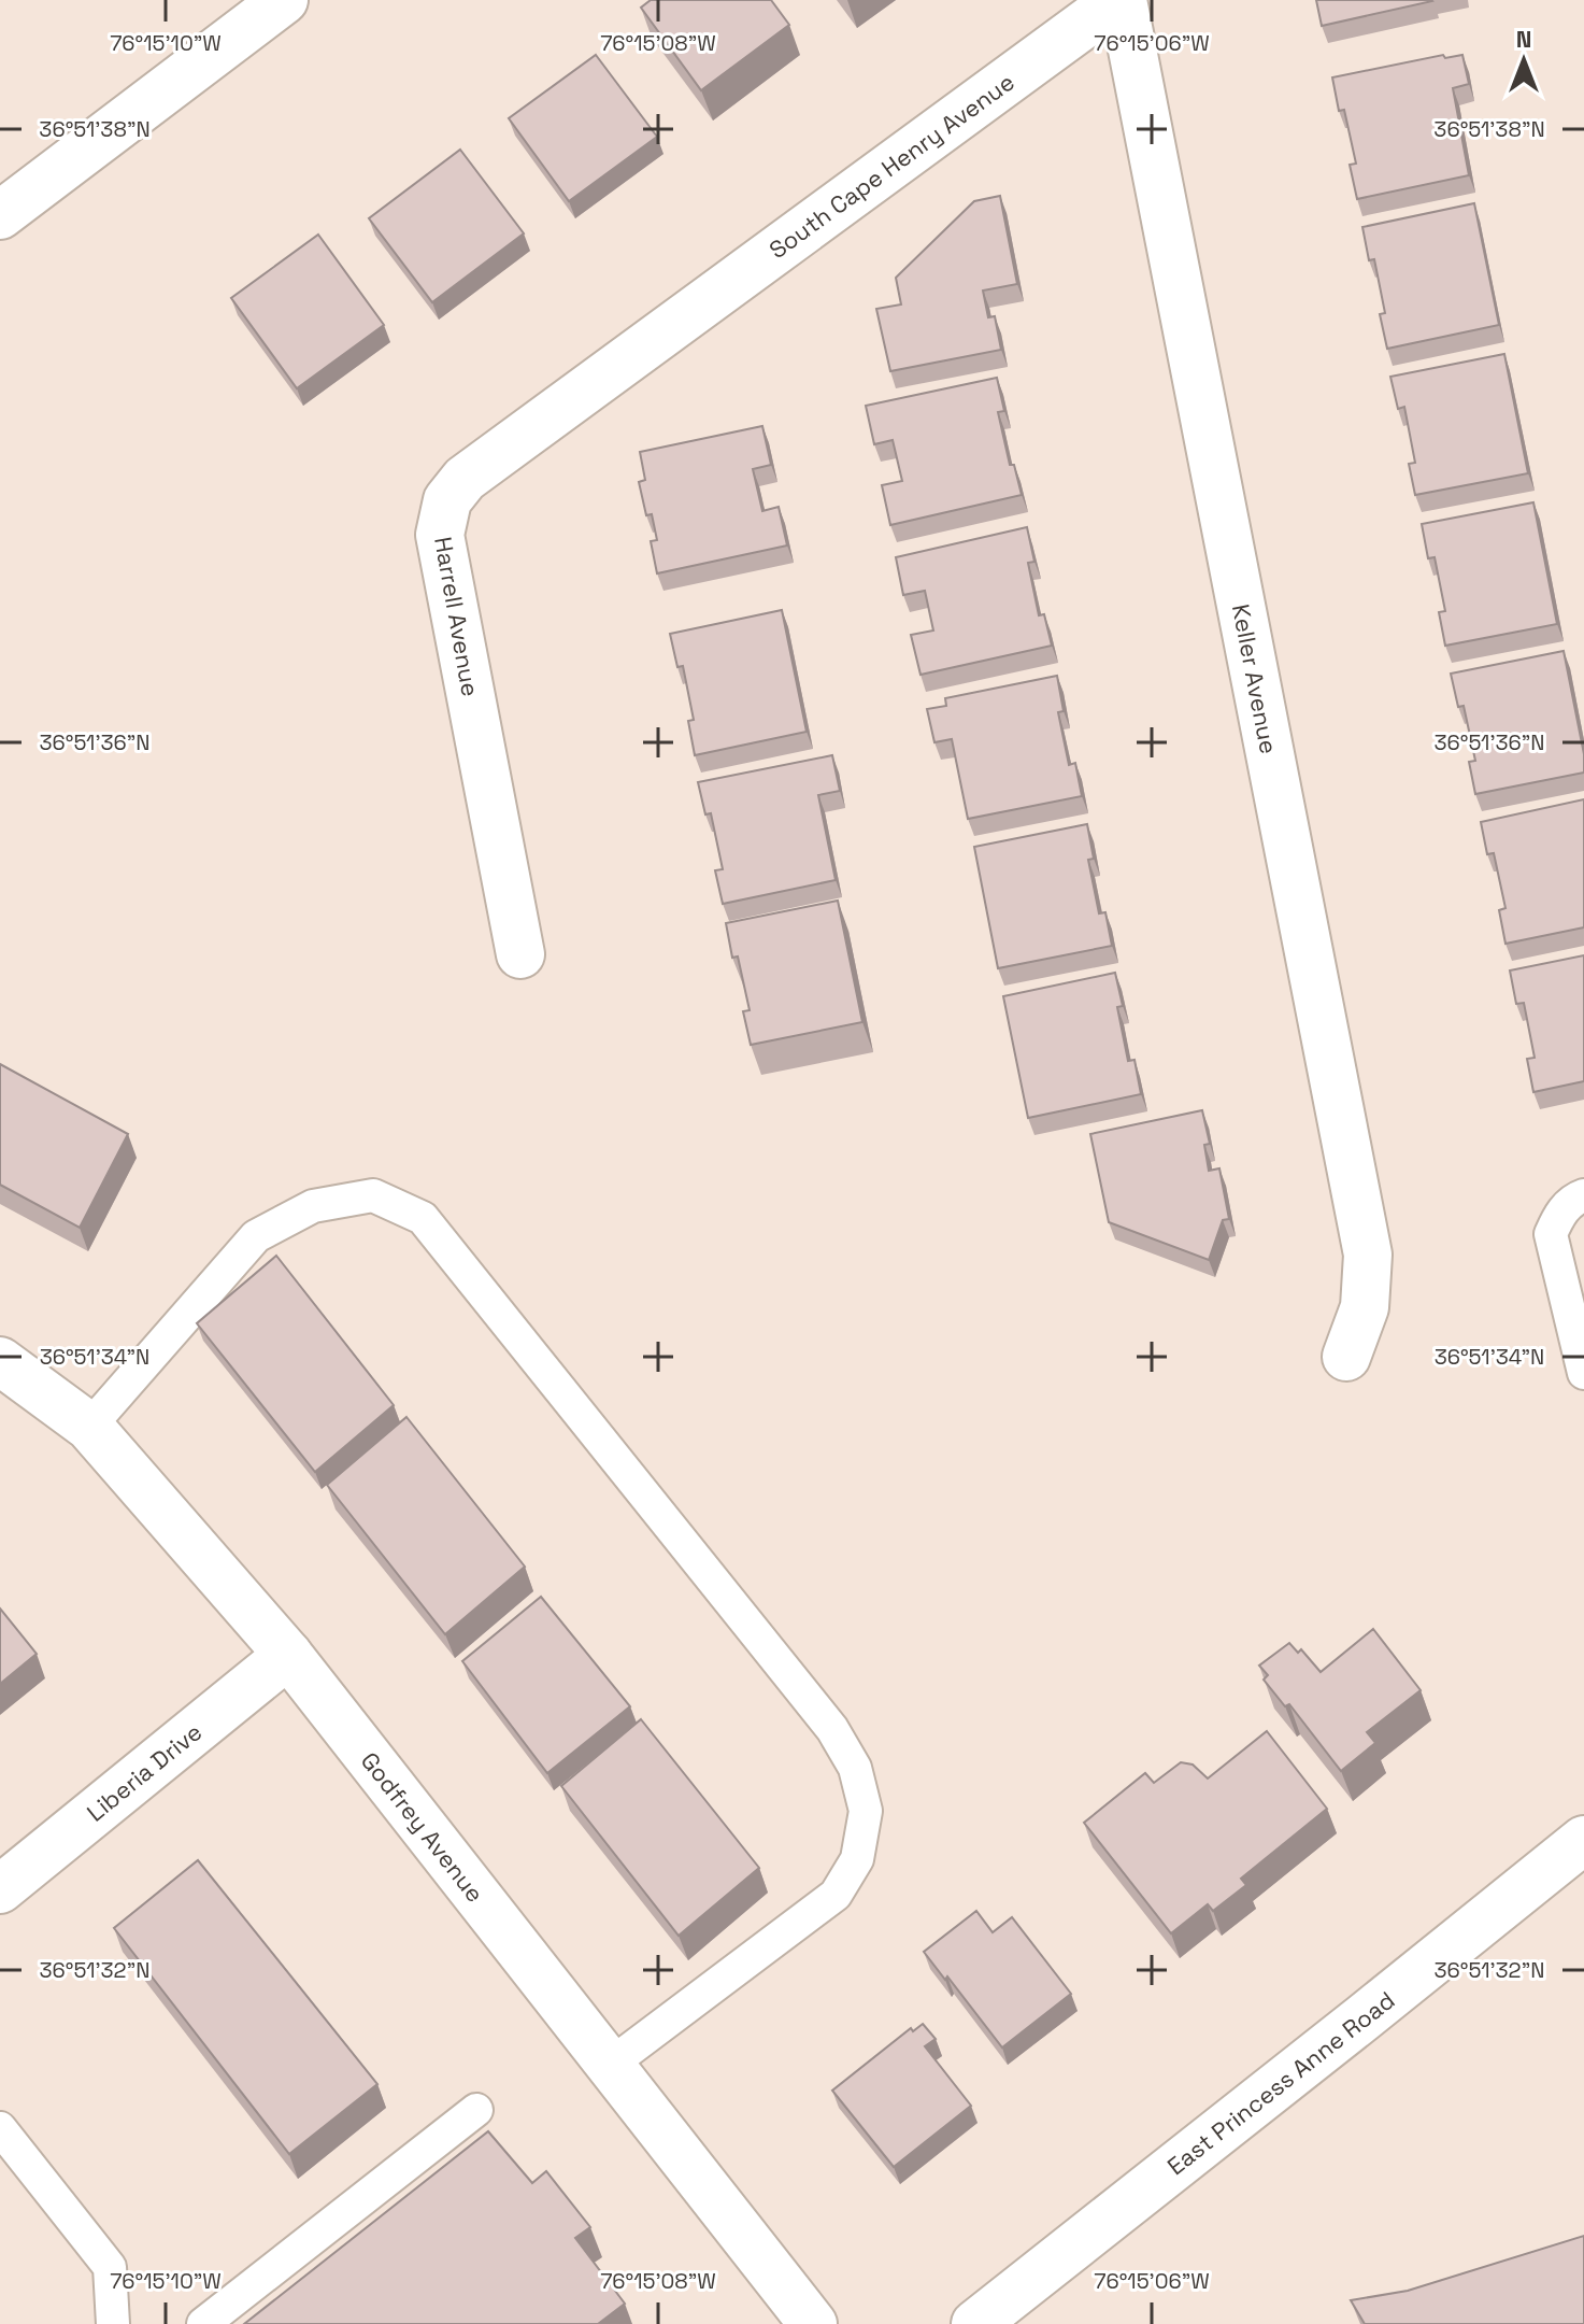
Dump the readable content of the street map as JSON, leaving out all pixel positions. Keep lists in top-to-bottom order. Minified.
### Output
{"streets":{"street":["South Cape Henry Avenue","Harrell Avenue","Keller Avenue","Liberia Drive","Godfrey Avenue","East Princess Anne Road"]},"crossings":[["South Cape Henry Avenue","Harrell Avenue"],["South Cape Henry Avenue","Keller Avenue"],["Liberia Drive","Godfrey Avenue"]],"north":"top","coordinates":["76°15'10\"W","76°15'08\"W","76°15'06\"W","36°51'38\"N","36°51'36\"N","36°51'34\"N","36°51'32\"N"]}
